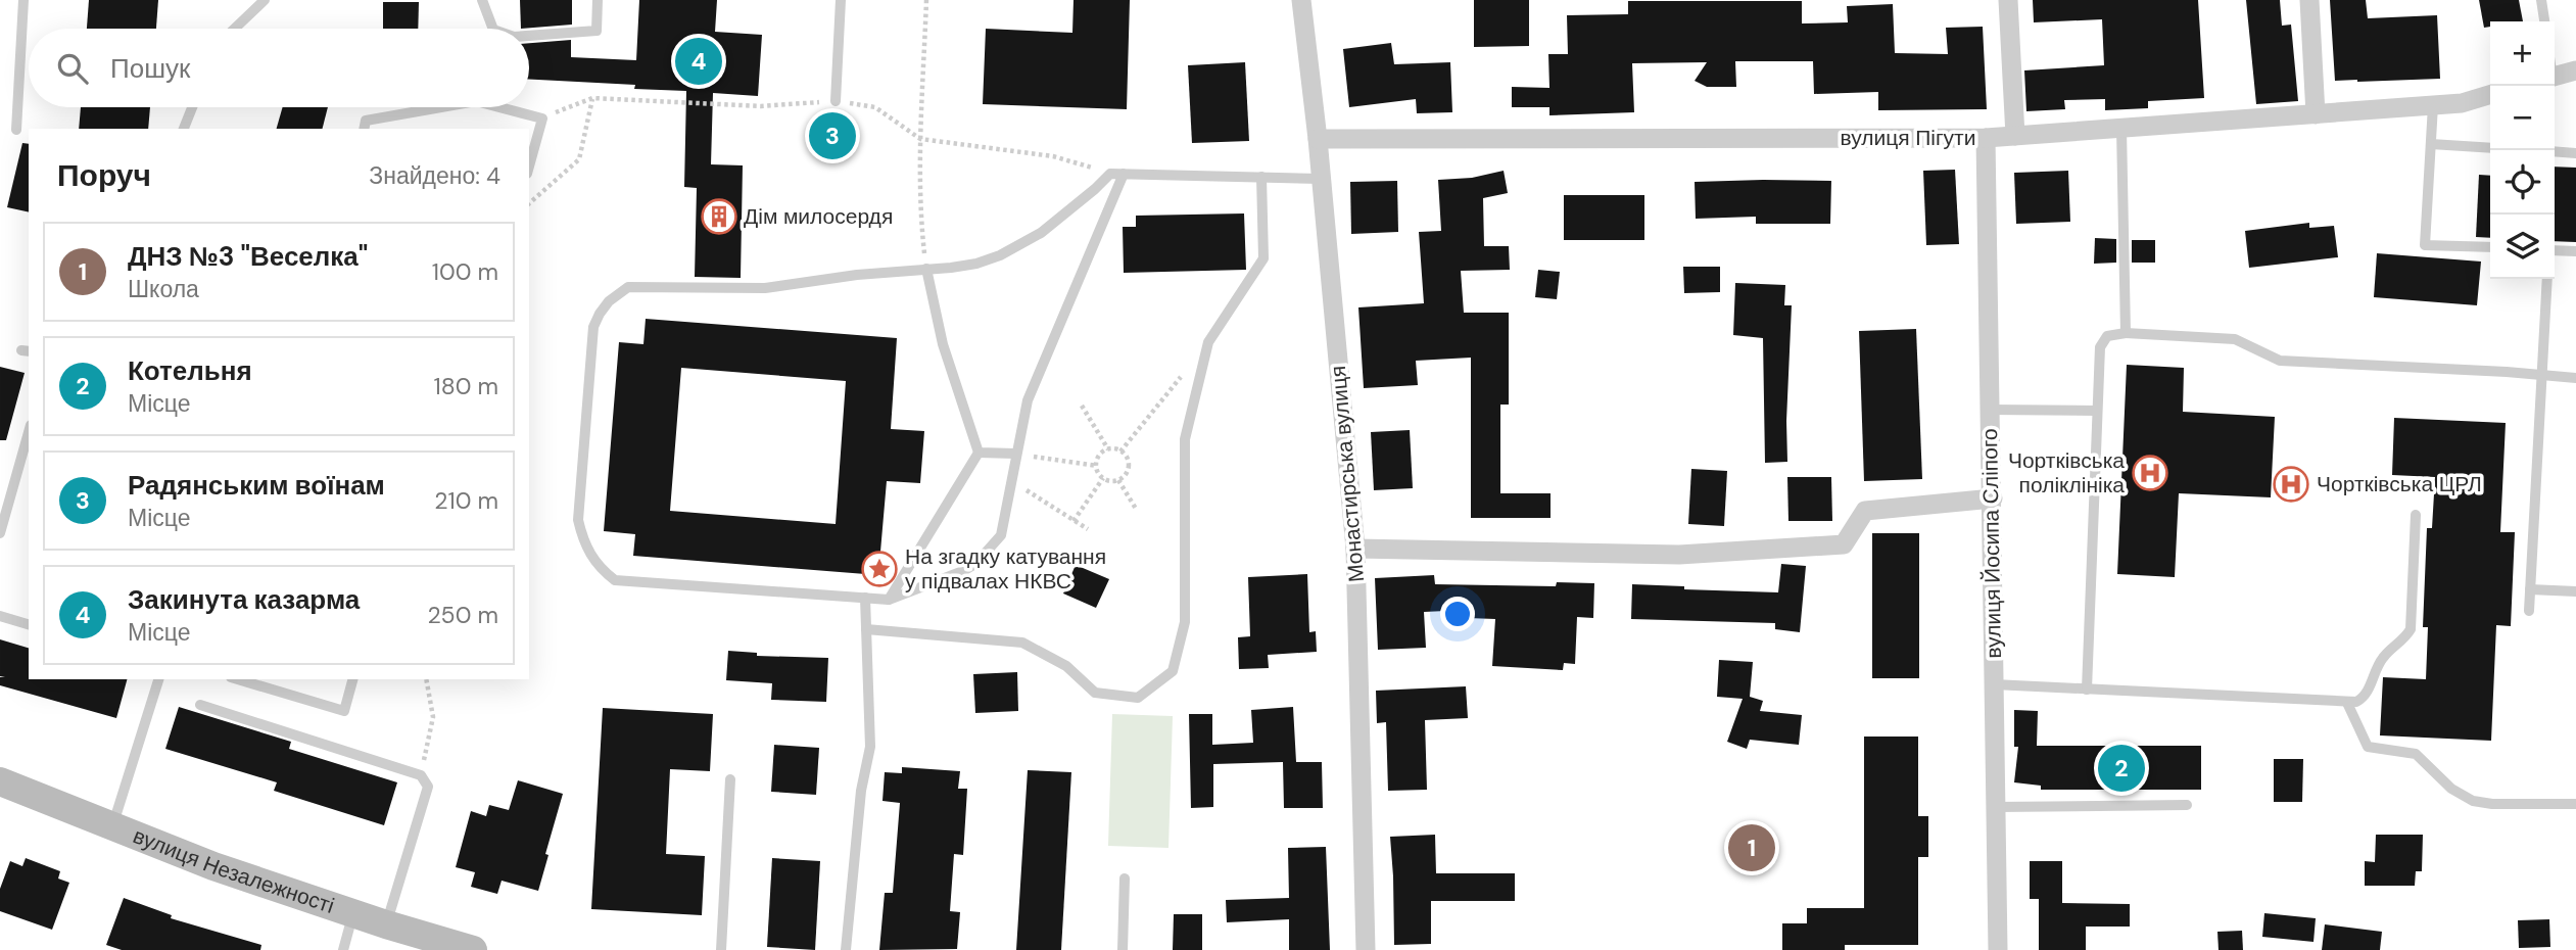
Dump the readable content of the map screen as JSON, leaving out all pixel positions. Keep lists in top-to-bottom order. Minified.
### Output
{"streets":{"main road":["вулиця Незалежності"],"street":["вулиця Пігути","Монастирська вулиця","вулиця Йосипа Сліпого"]},"crossings":[["вулиця Пігути","Монастирська вулиця"],["вулиця Пігути","вулиця Йосипа Сліпого"]],"places":{"building":["Дім милосердя"],"hospital":["Чортківська поліклініка","Чортківська ЦРЛ"],"place":["На згадку катування у підвалах НКВС"]},"page":{"map_buttons":["+","−"],"search":"Пошук","pins":["4","3","2","1"],"heading":["Поруч","Знайдено: 4"],"list":[{"mark":"1","name":"ДНЗ №3 \"Веселка\"","note":"Школа","value":"100 m"},{"mark":"2","name":"Котельня","note":"Місце","value":"180 m"},{"mark":"3","name":"Радянським воїнам","note":"Місце","value":"210 m"},{"mark":"4","name":"Закинута казарма","note":"Місце","value":"250 m"}]}}
